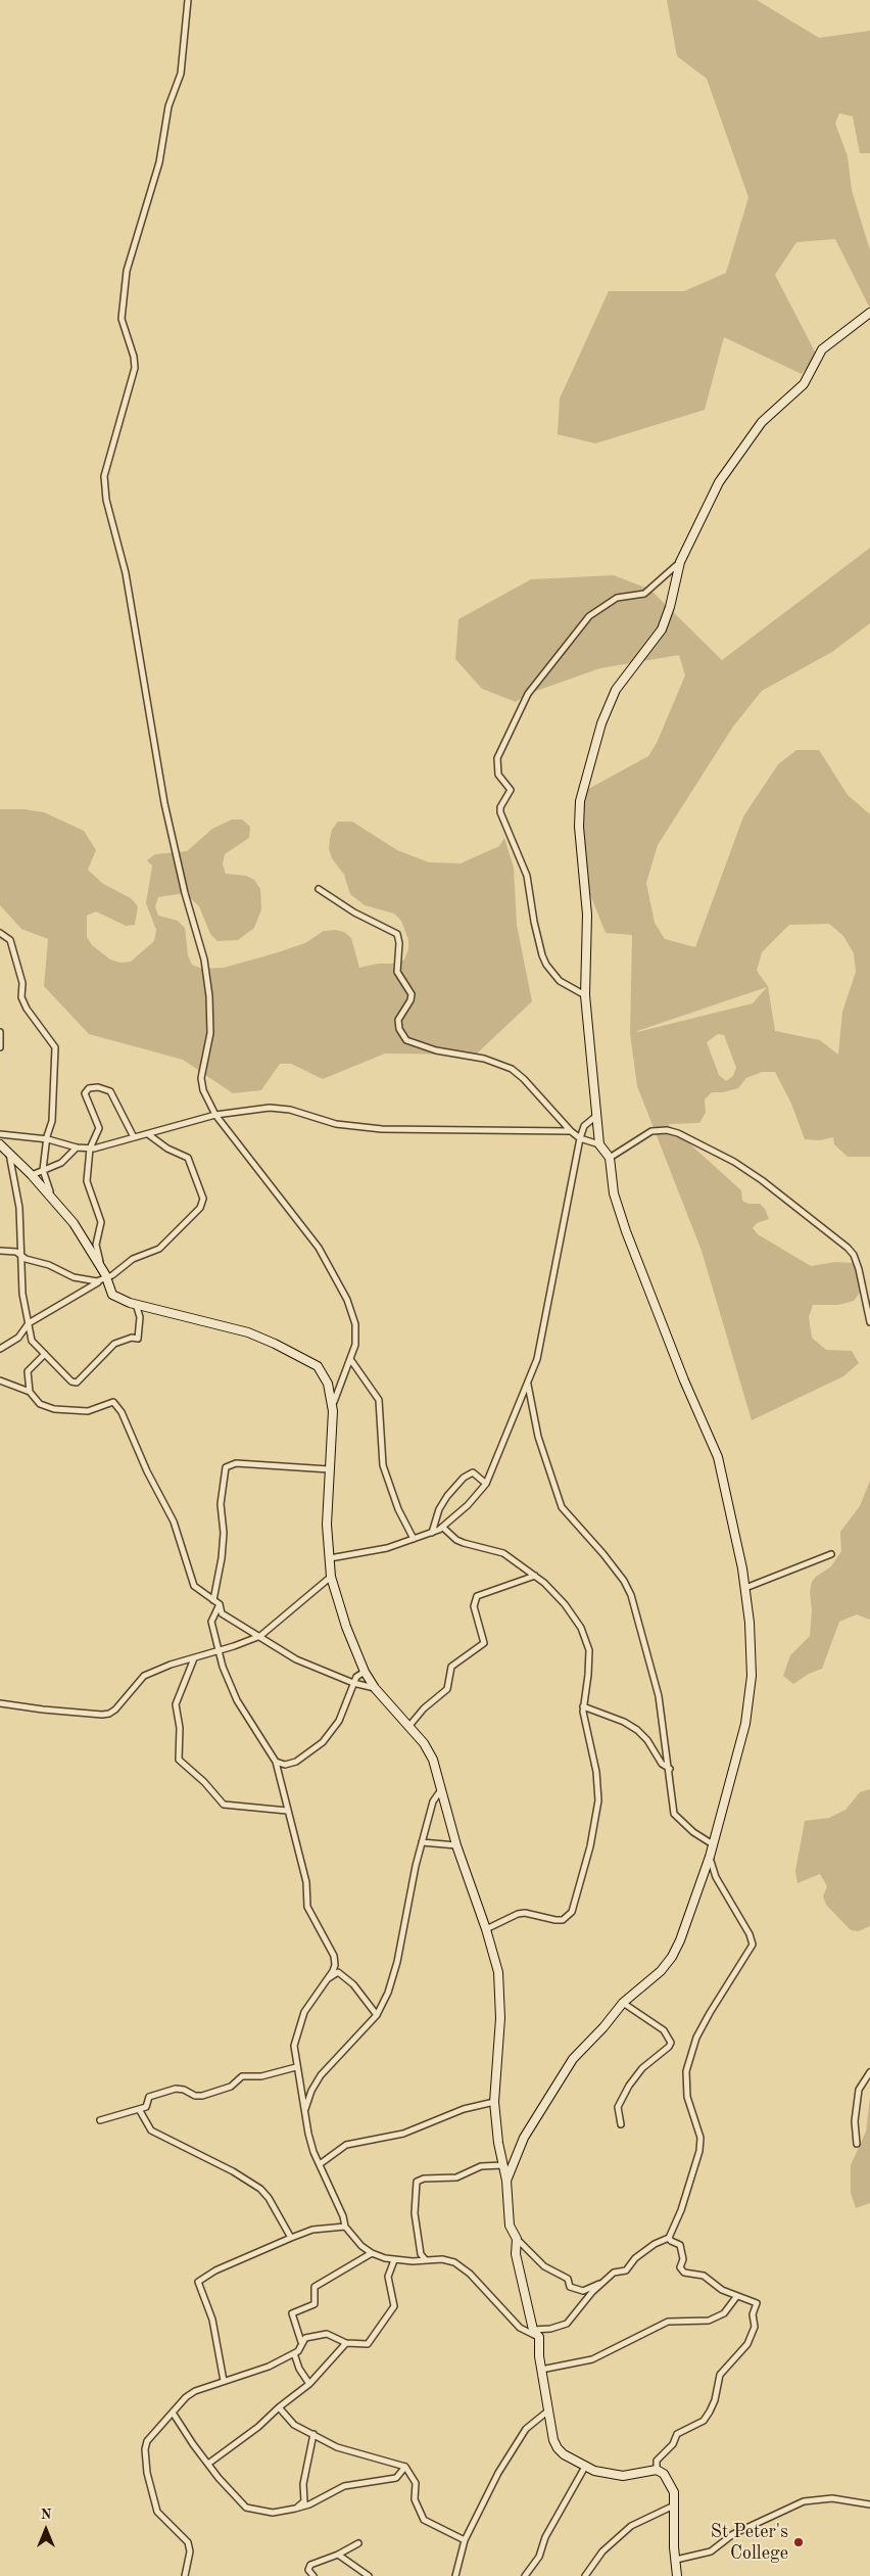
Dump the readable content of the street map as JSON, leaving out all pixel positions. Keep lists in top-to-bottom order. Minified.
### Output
{"places":["St Peter's College"],"north":"top"}
